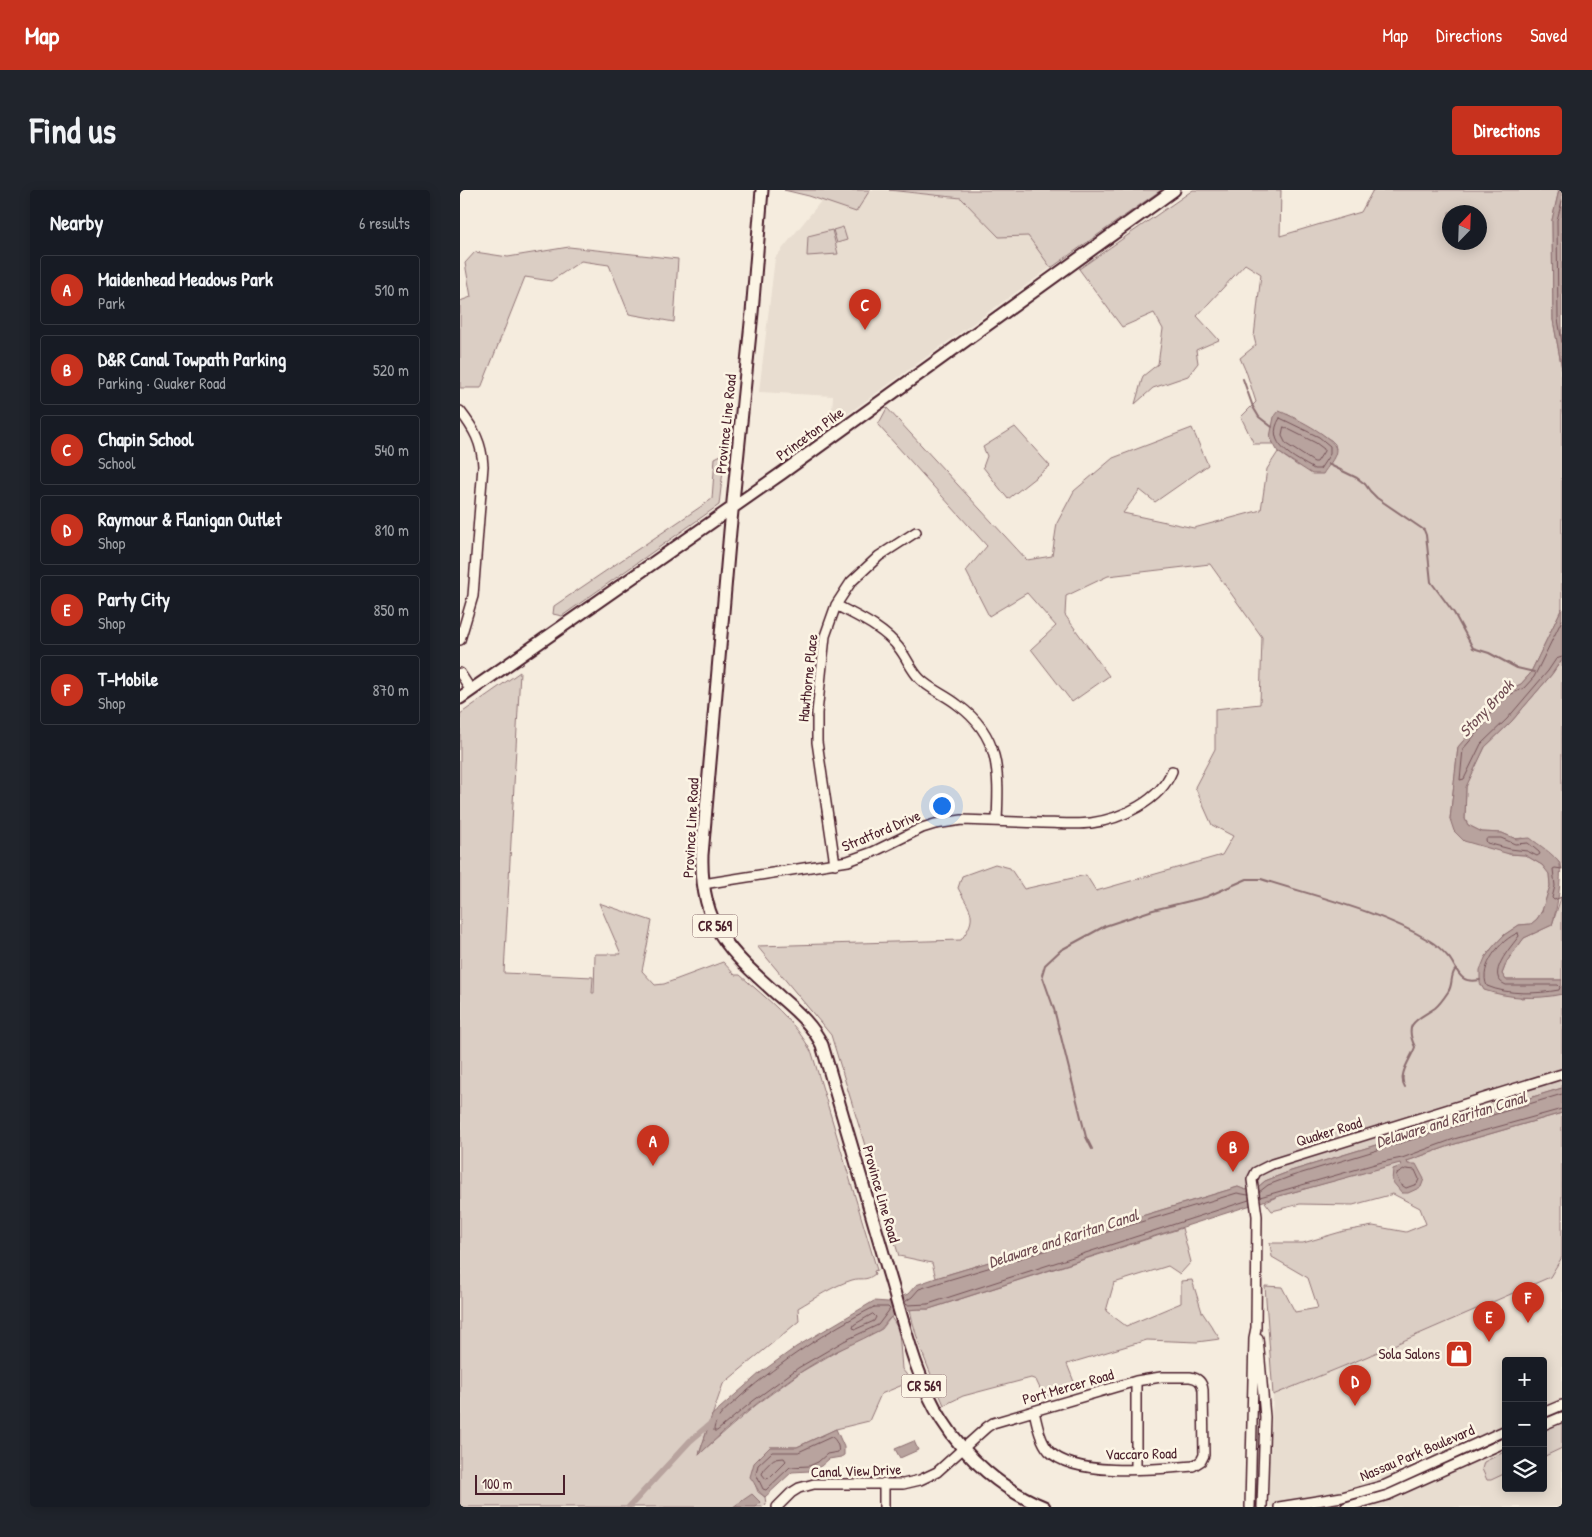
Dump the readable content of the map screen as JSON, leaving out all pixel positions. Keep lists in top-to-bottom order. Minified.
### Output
{"streets":{"main road":["Province Line Road","Princeton Pike","CR 569"],"street":["Hawthorne Place","Stratford Drive","Quaker Road","Port Mercer Road","Nassau Park Boulevard","Vaccaro Road","Canal View Drive"]},"crossings":[["Province Line Road","Princeton Pike"],["Province Line Road","Stratford Drive"],["Province Line Road","Port Mercer Road"],["Province Line Road","Canal View Drive"],["Hawthorne Place","Stratford Drive"],["Port Mercer Road","Vaccaro Road"],["Port Mercer Road","Canal View Drive"]],"water":["Stony Brook","Delaware and Raritan Canal"],"places":{"shop":["Sola Salons"]},"scale_bar":"100 m","north":"top right","page":{"header":"Map","nav":["Map","Directions","Saved"],"buttons":"Directions","title":"Find us","heading":["Nearby","6 results"],"list":[{"mark":"A","name":"Maidenhead Meadows Park","note":"Park","value":"510 m"},{"mark":"B","name":"D&R Canal Towpath Parking","note":"Parking · Quaker Road","value":"520 m"},{"mark":"C","name":"Chapin School","note":"School","value":"540 m"},{"mark":"D","name":"Raymour & Flanigan Outlet","note":"Shop","value":"810 m"},{"mark":"E","name":"Party City","note":"Shop","value":"850 m"},{"mark":"F","name":"T-Mobile","note":"Shop","value":"870 m"}],"pins":["C","A","B","F","E","D"],"map_buttons":["+","−"],"scale":"100 m"}}
